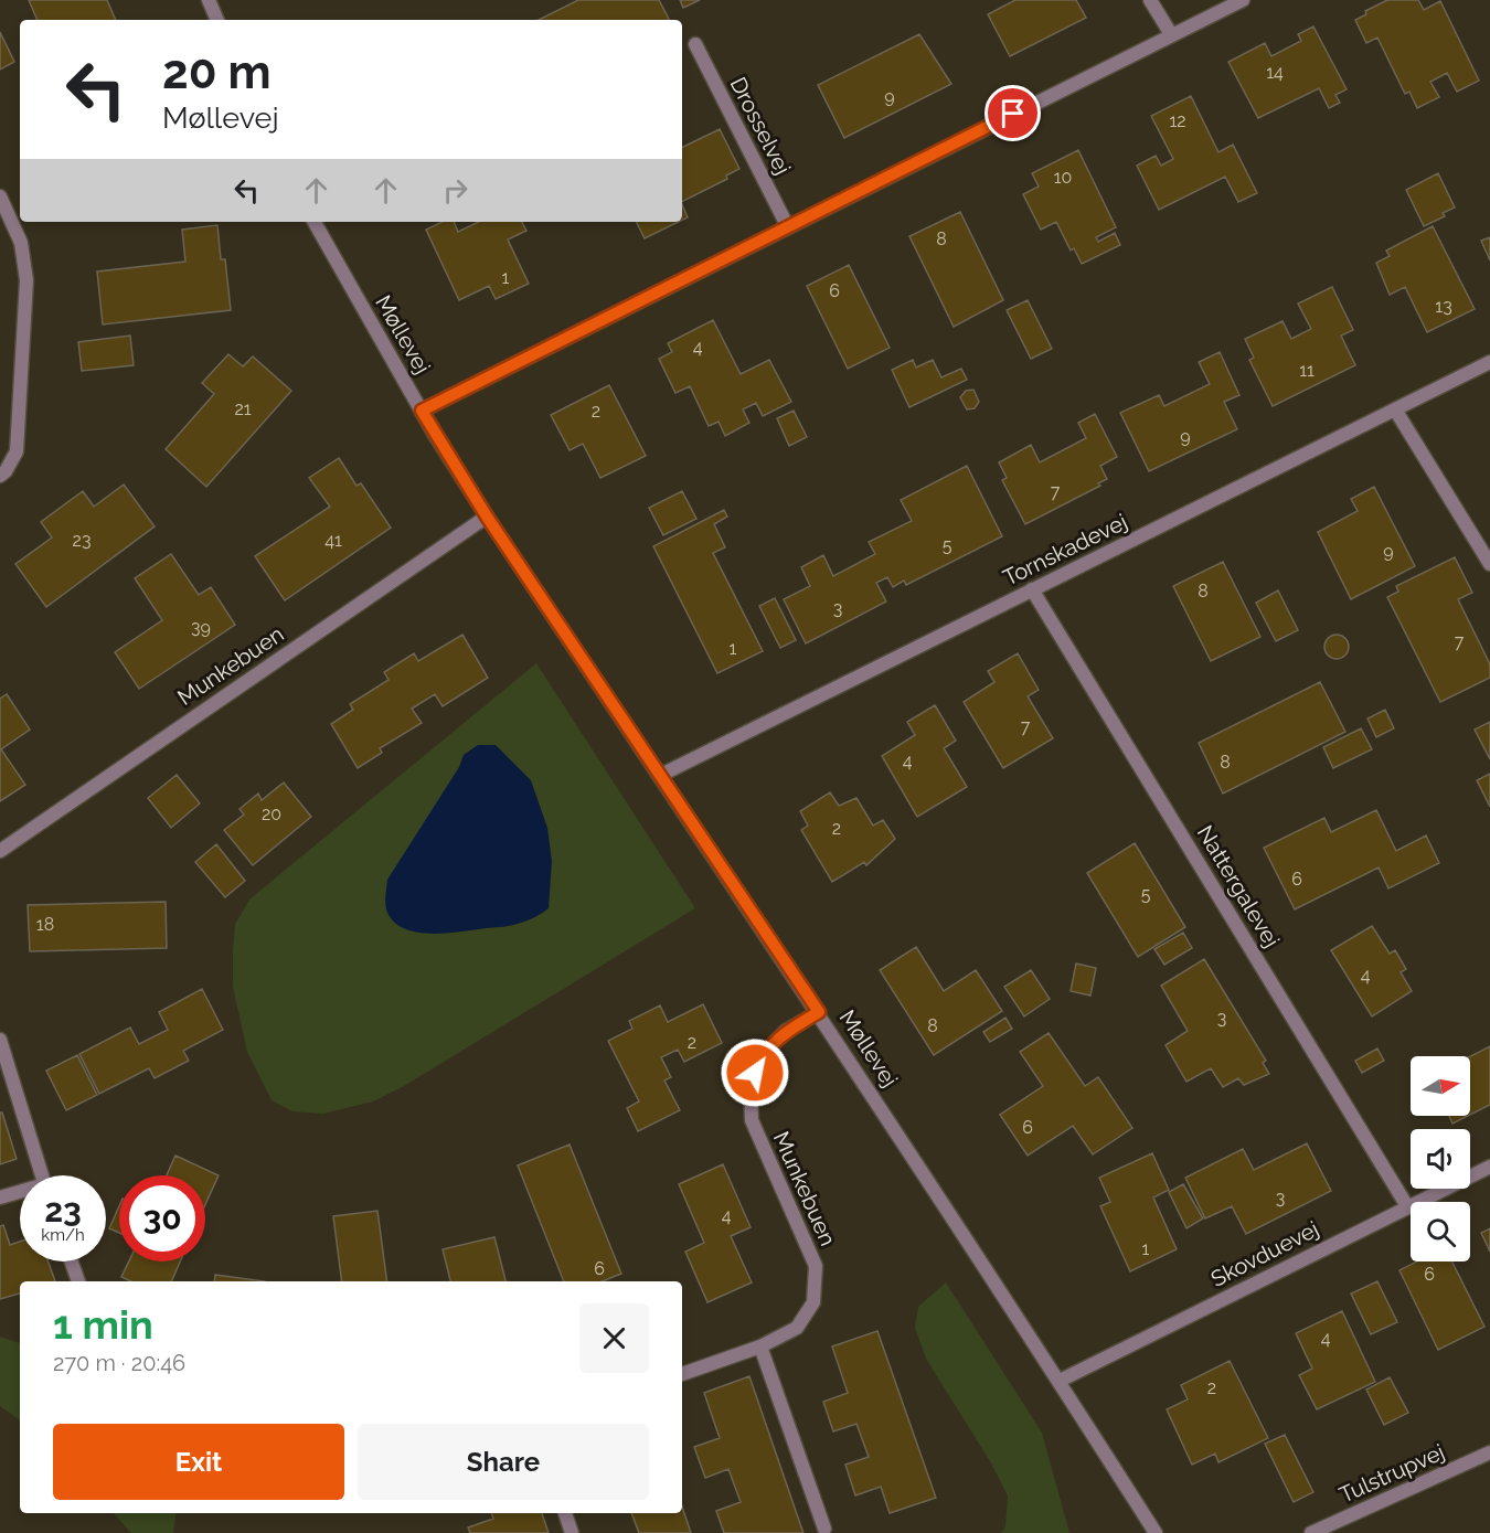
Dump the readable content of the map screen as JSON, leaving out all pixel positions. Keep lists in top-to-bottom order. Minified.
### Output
{"streets":{"street":["Drosselvej","Møllevej","Tornskadevej","Munkebuen","Nattergalevej","Skovduevej","Tulstrupvej"]},"crossings":[["Møllevej","Tornskadevej"],["Møllevej","Munkebuen"],["Møllevej","Skovduevej"],["Tornskadevej","Nattergalevej"],["Nattergalevej","Skovduevej"]],"house_numbers":["14","9","12","10","8","1","6","13","4","11","21","2","9","7","23","41","5","9","8","3","39","7","1","7","4","8","20","2","6","5","18","4","3","8","2","6","3","4","1","6","6","4","2"],"north":"right","page":{"turn":["20 m","Møllevej"],"speed":"23 km/h","limit":"30","heading":["1 min","270 m · 20:46"],"buttons":["Exit","Share"]}}
